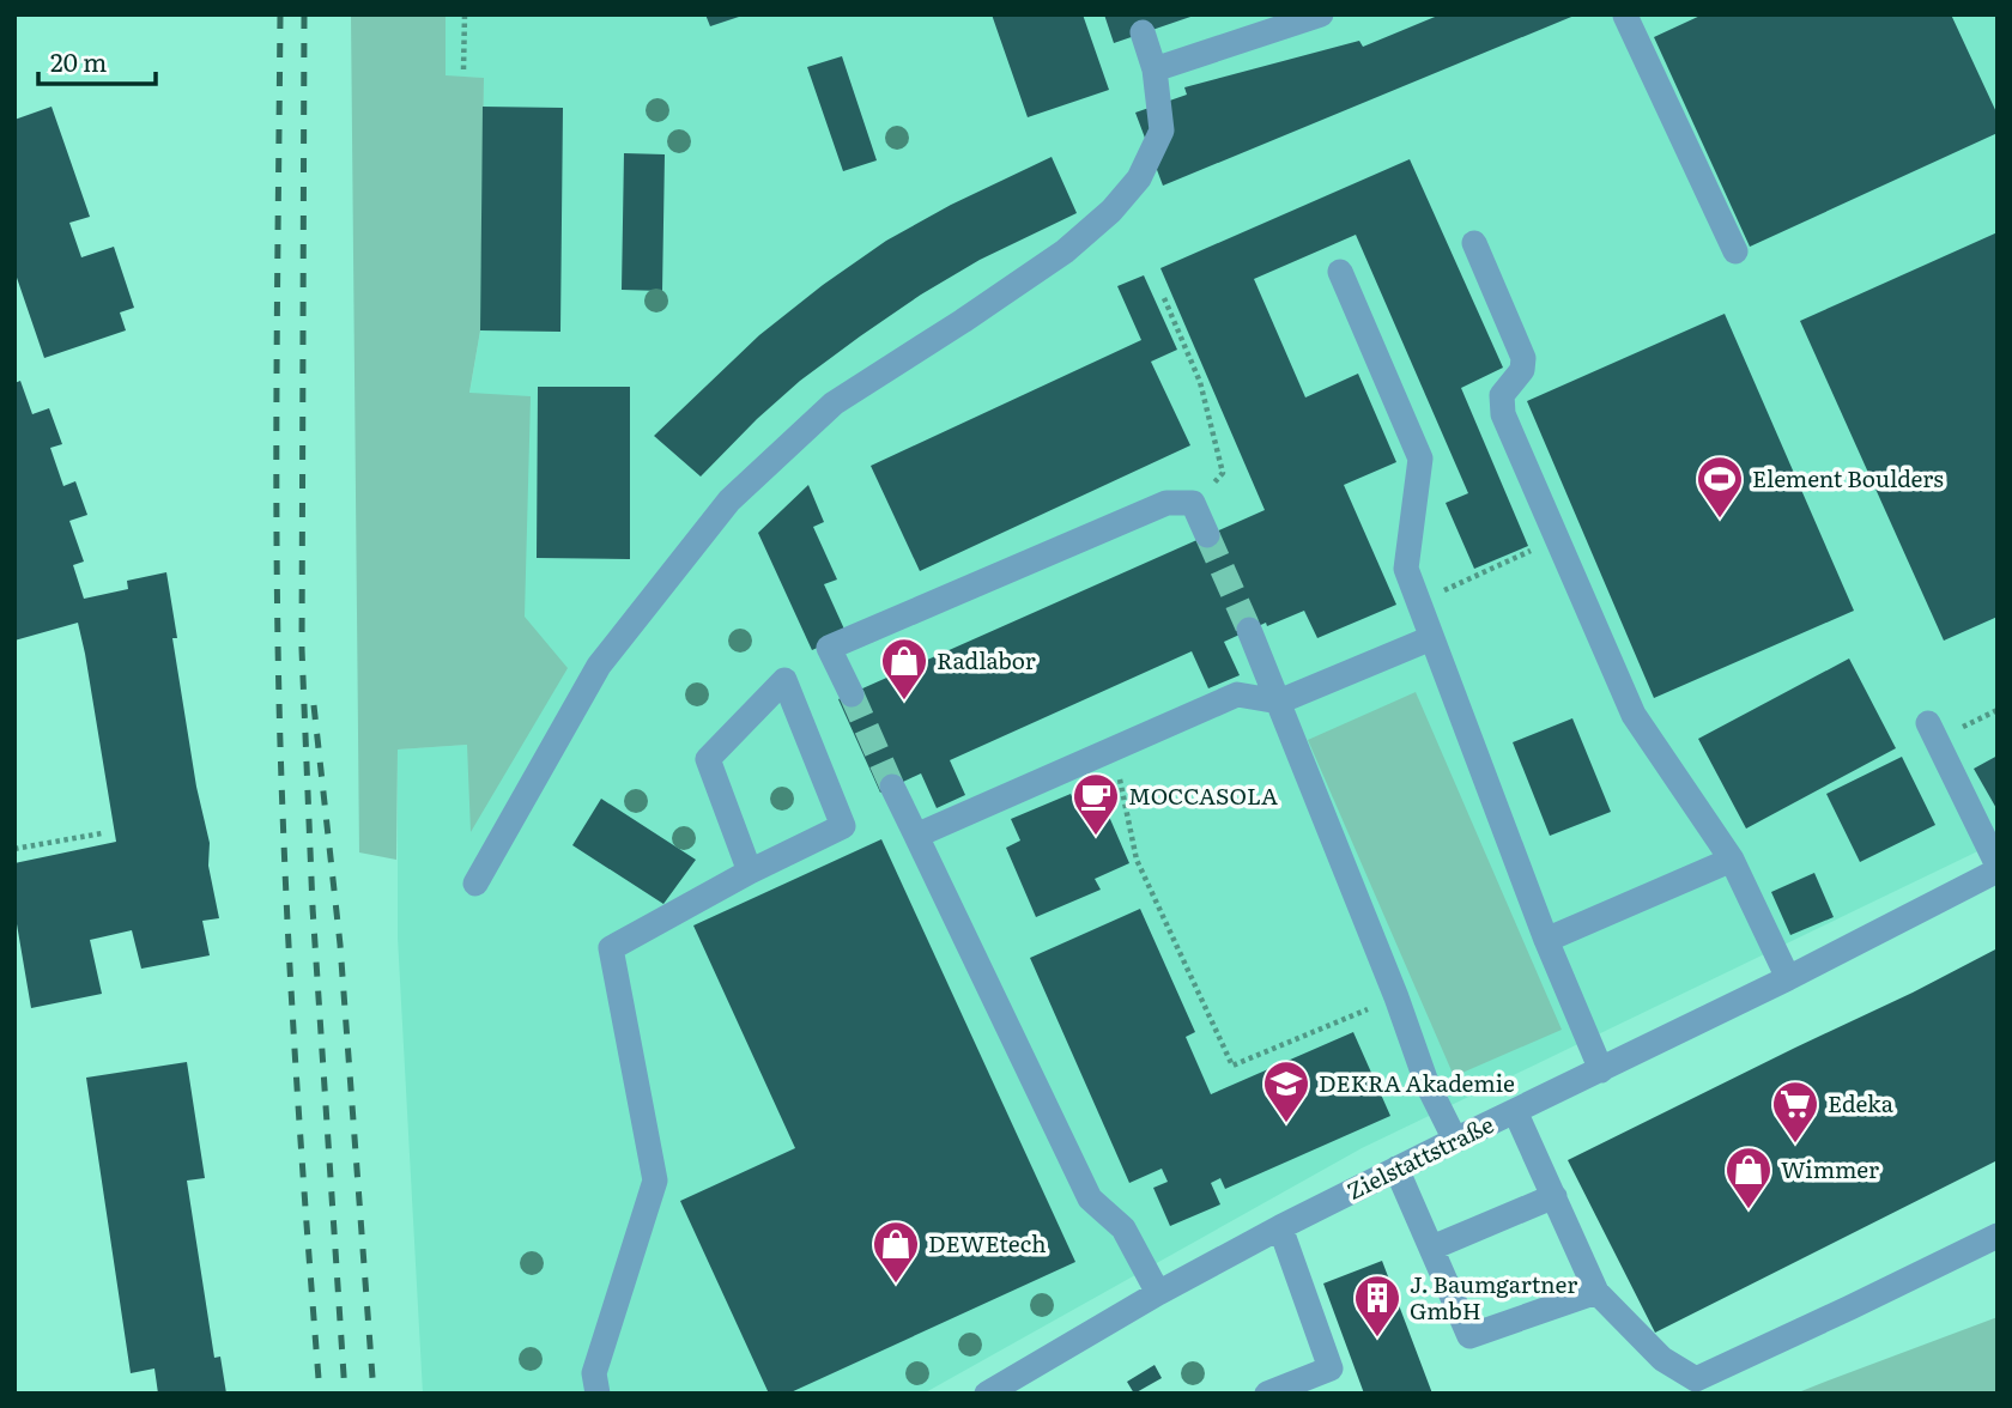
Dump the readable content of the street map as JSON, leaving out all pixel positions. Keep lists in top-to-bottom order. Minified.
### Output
{"streets":{"street":["Zielstattstraße"]},"places":{"sports":["Element Boulders"],"shop":["Radlabor","Wimmer","DEWEtech"],"cafe":["MOCCASOLA"],"school or university":["DEKRA Akademie"],"supermarket":["Edeka"],"building":["J. Baumgartner GmbH"]},"scale_bar":"20 m"}
